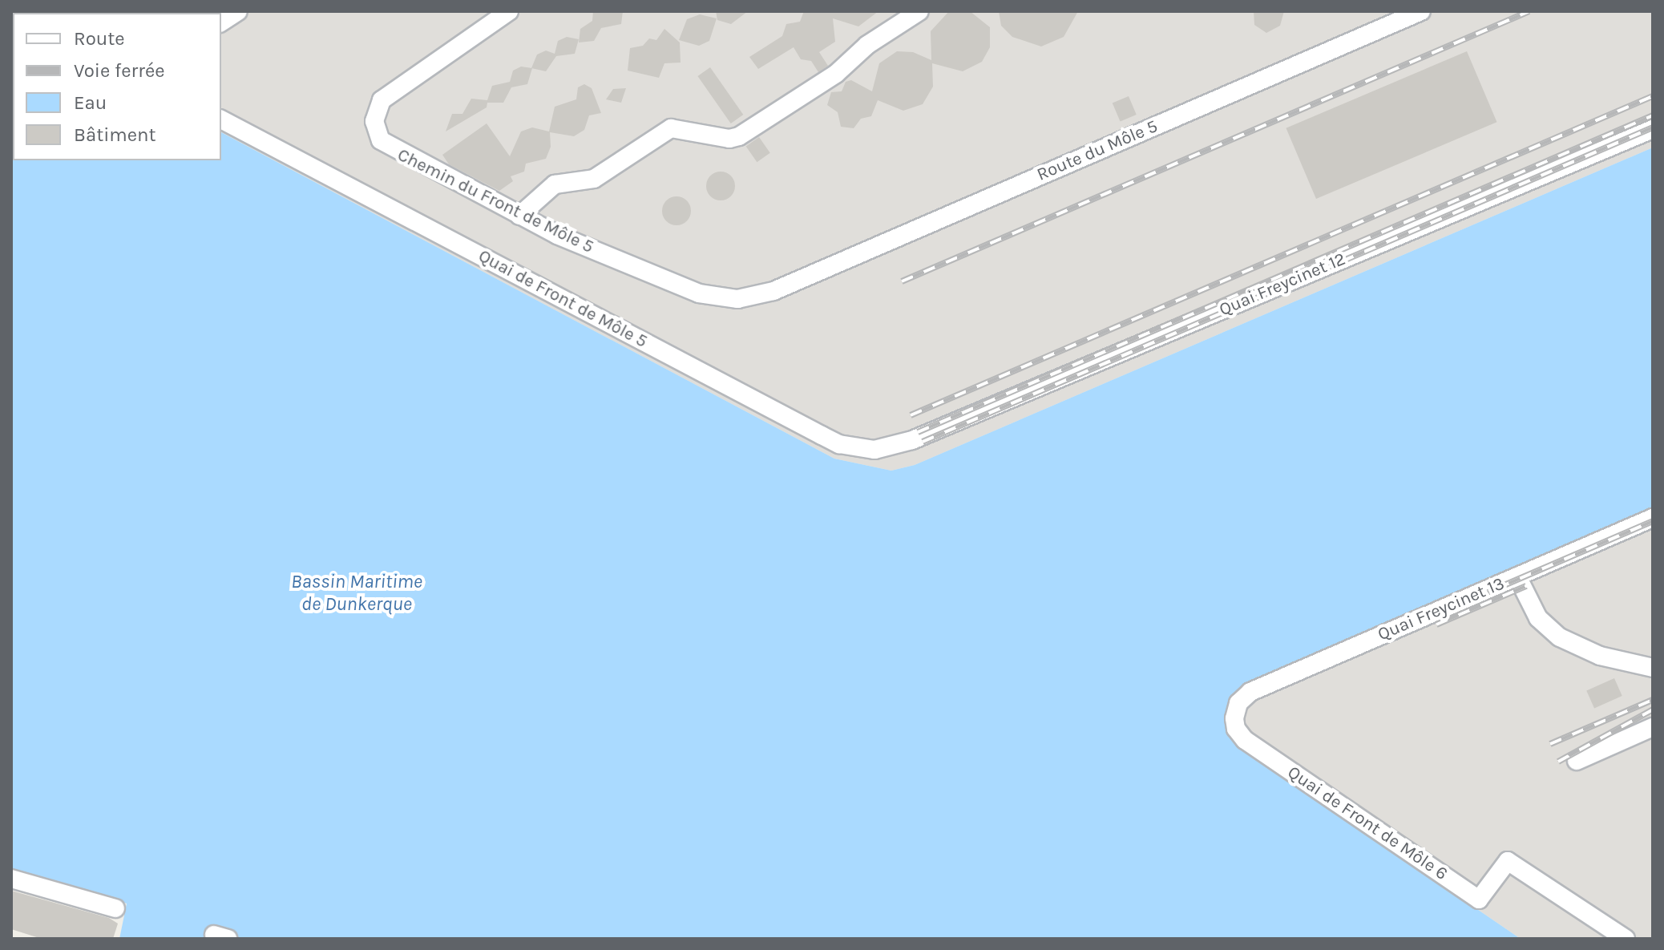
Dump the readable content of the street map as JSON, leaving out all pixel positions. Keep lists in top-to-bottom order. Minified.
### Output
{"streets":{"street":["Route du Môle 5","Chemin du Front de Môle 5","Quai Freycinet 12","Quai de Front de Môle 5","Quai Freycinet 13","Quai de Front de Môle 6"]},"crossings":[["Route du Môle 5","Chemin du Front de Môle 5"],["Quai Freycinet 12","Quai de Front de Môle 5"],["Quai Freycinet 13","Quai de Front de Môle 6"]],"water":["Bassin Maritime de Dunkerque"],"legend":["Route","Voie ferrée","Eau","Bâtiment"]}
